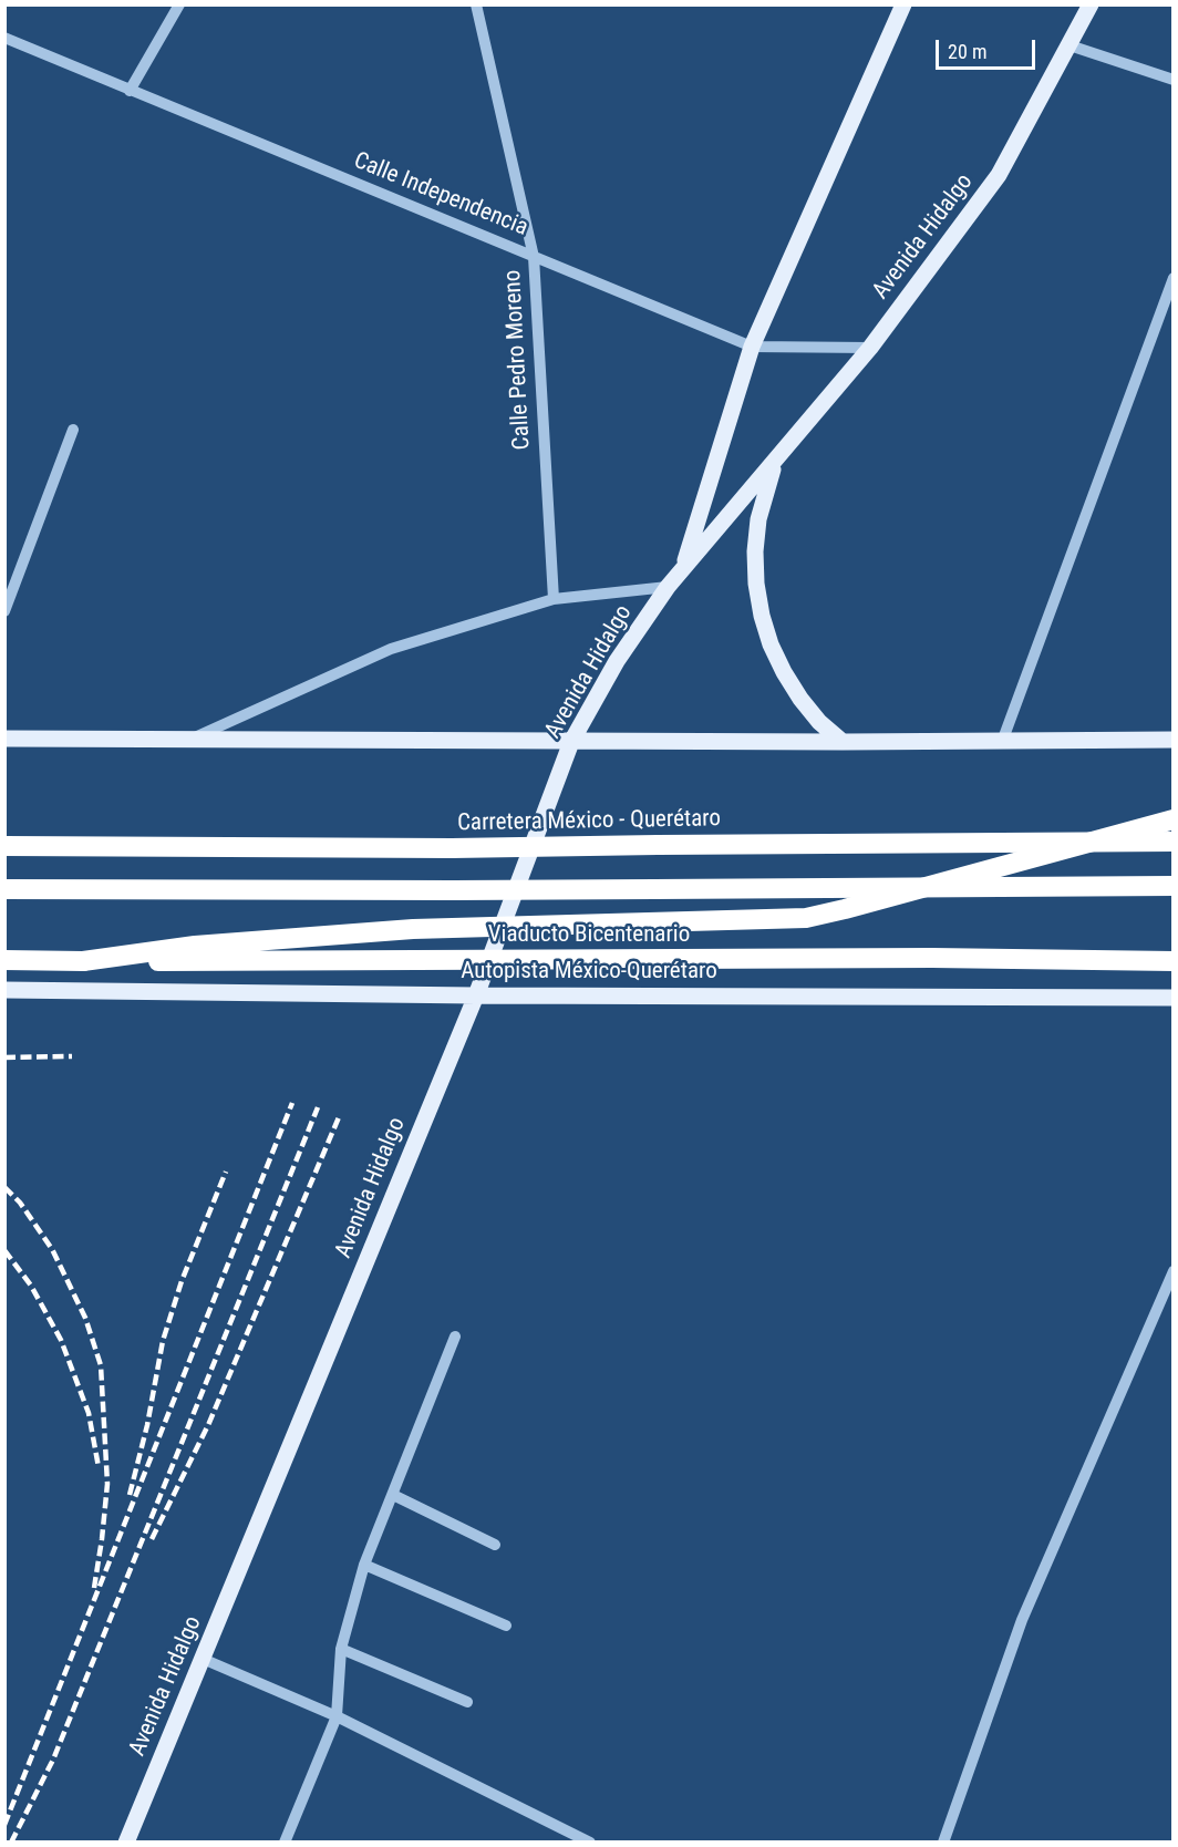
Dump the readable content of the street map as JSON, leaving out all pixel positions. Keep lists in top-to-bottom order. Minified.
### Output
{"streets":{"highway":["Carretera México - Querétaro","Viaducto Bicentenario"],"main road":["Avenida Hidalgo","Autopista México-Querétaro"],"street":["Calle Independencia","Calle Pedro Moreno"]},"crossings":[["Calle Independencia","Avenida Hidalgo"],["Calle Independencia","Calle Pedro Moreno"],["Avenida Hidalgo","Autopista México-Querétaro"]],"scale_bar":"20 m"}
